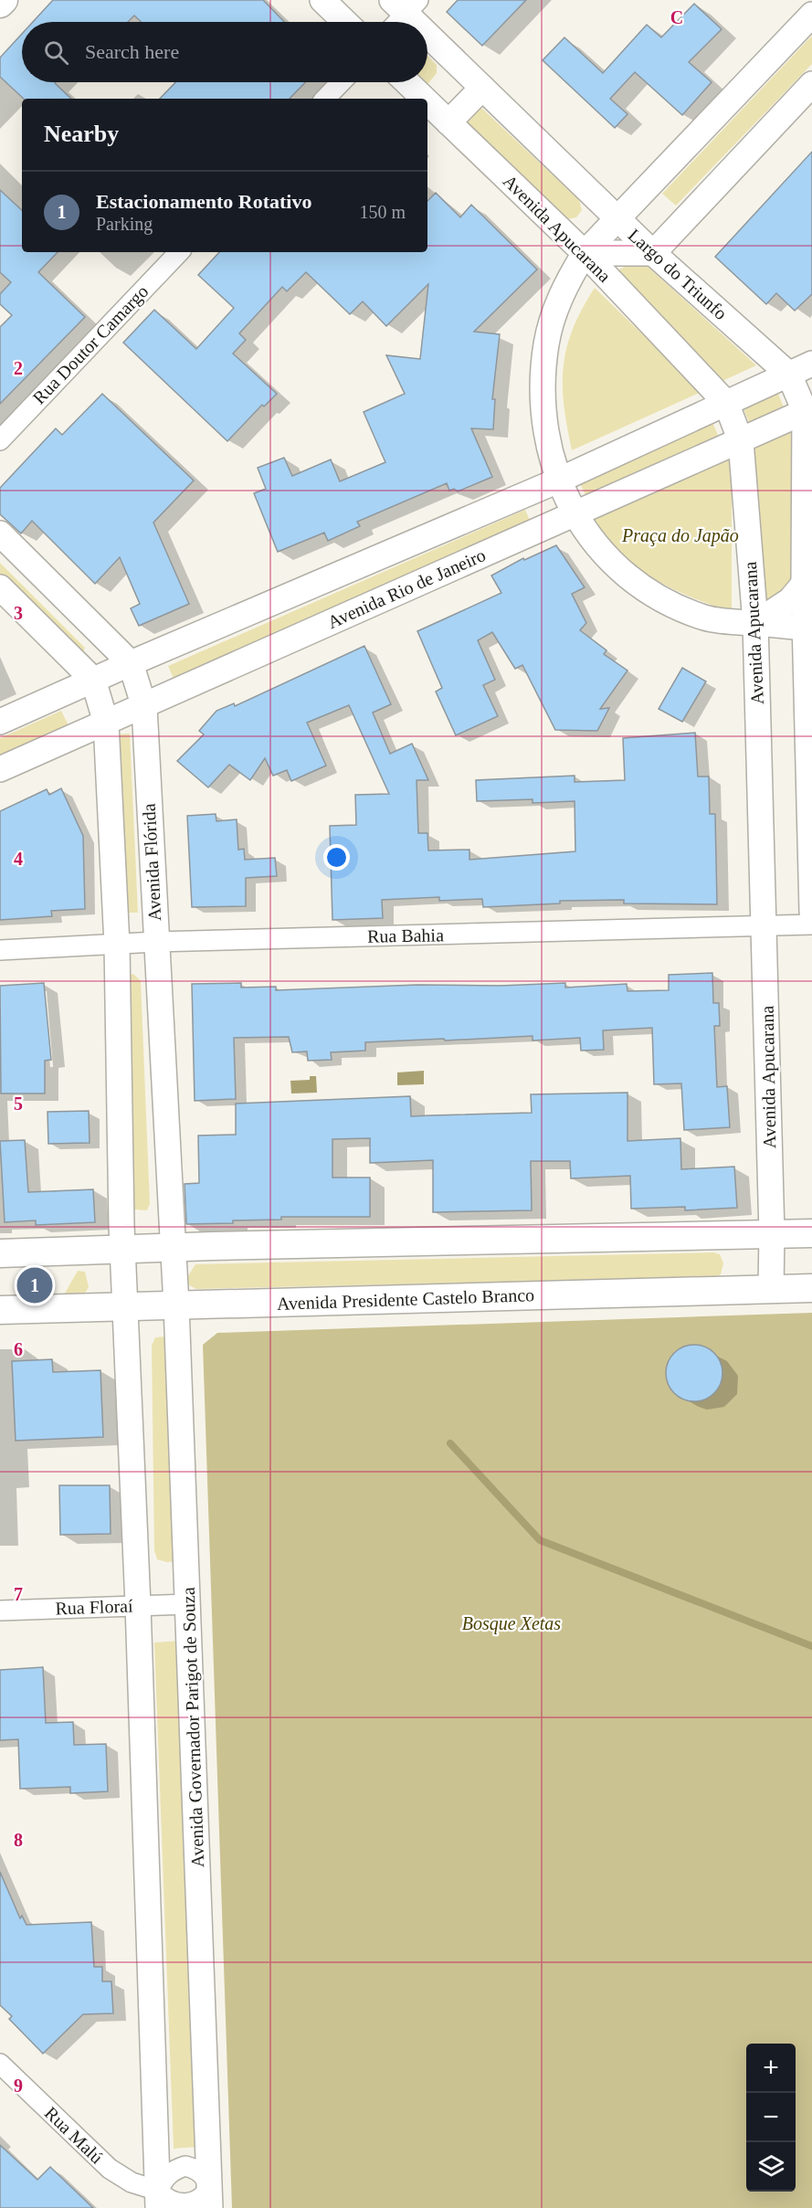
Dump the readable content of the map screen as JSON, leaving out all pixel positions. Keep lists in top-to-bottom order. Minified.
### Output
{"streets":{"main road":["Avenida Presidente Castelo Branco"],"street":["Avenida Apucarana","Largo do Triunfo","Rua Doutor Camargo","Avenida Rio de Janeiro","Avenida Flórida","Rua Bahia","Rua Floraí","Avenida Governador Parigot de Souza","Rua Malú"]},"crossings":[["Avenida Apucarana","Largo do Triunfo"],["Avenida Apucarana","Avenida Rio de Janeiro"],["Avenida Apucarana","Rua Bahia"],["Avenida Apucarana","Avenida Presidente Castelo Branco"],["Largo do Triunfo","Avenida Rio de Janeiro"],["Avenida Rio de Janeiro","Avenida Flórida"],["Avenida Flórida","Rua Bahia"],["Avenida Flórida","Avenida Governador Parigot de Souza"],["Avenida Presidente Castelo Branco","Avenida Governador Parigot de Souza"],["Rua Floraí","Avenida Governador Parigot de Souza"],["Avenida Governador Parigot de Souza","Rua Malú"]],"parks":["Praça do Japão","Bosque Xetas"],"page":{"search":"Search here","heading":"Nearby","list":[{"mark":"1","name":"Estacionamento Rotativo","note":"Parking","value":"150 m"}],"pins":"1","map_buttons":["+","−"]},"grid":{"columns":["C"],"rows":["2","3","4","5","6","7","8","9"]}}
